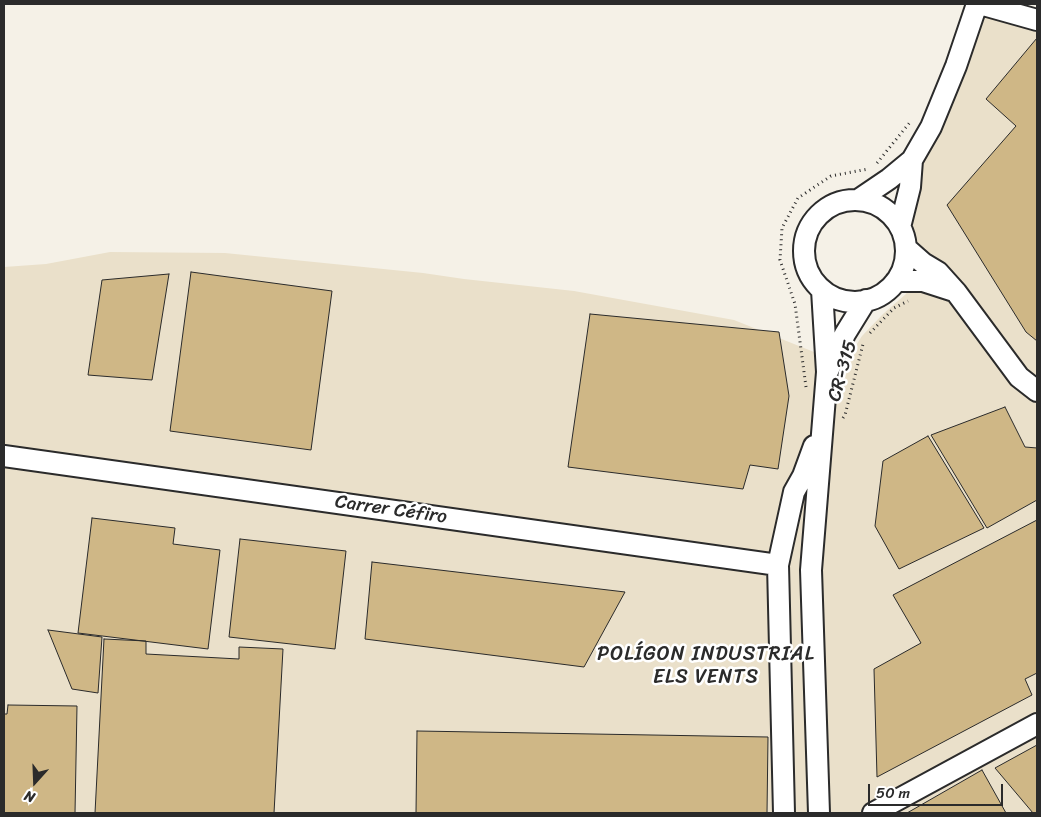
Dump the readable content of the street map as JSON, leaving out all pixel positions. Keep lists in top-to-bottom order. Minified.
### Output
{"streets":{"street":["Carrer Céfiro"],"path":["CR-315"]},"districts":["POLÍGON INDUSTRIAL ELS VENTS"],"scale_bar":"50 m","north":"bottom"}
